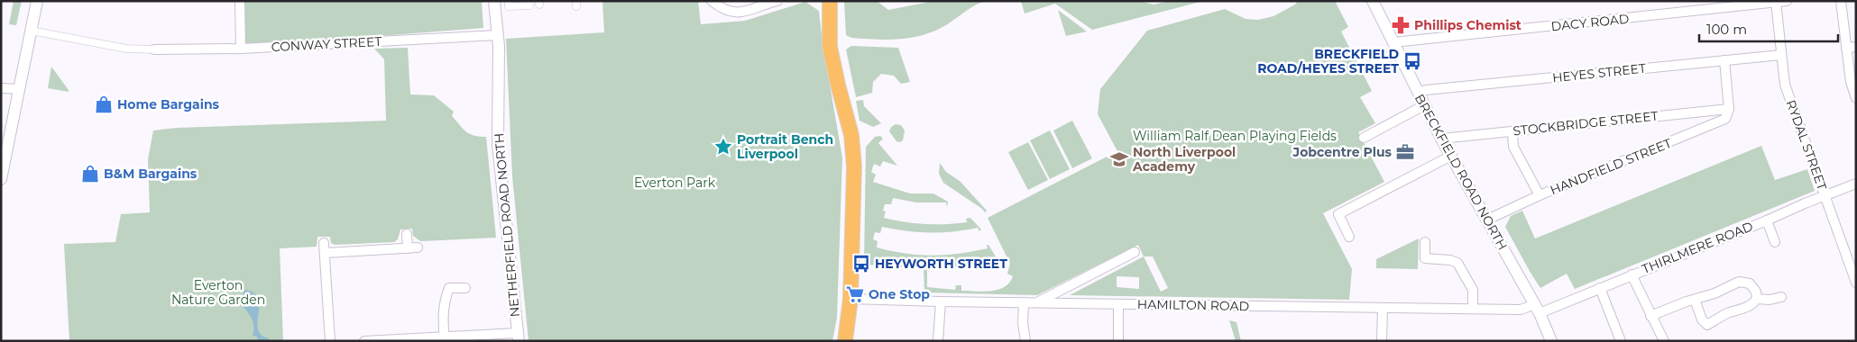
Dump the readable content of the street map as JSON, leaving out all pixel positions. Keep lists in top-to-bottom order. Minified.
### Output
{"streets":{"street":["DACY ROAD","CONWAY STREET","HEYES STREET","STOCKBRIDGE STREET","RYDAL STREET","HANDFIELD STREET","BRECKFIELD ROAD NORTH","NETHERFIELD ROAD NORTH","THIRLMERE ROAD","HAMILTON ROAD"]},"crossings":[["DACY ROAD","RYDAL STREET"],["DACY ROAD","BRECKFIELD ROAD NORTH"],["CONWAY STREET","NETHERFIELD ROAD NORTH"],["HEYES STREET","RYDAL STREET"],["HEYES STREET","BRECKFIELD ROAD NORTH"],["STOCKBRIDGE STREET","HANDFIELD STREET"],["STOCKBRIDGE STREET","BRECKFIELD ROAD NORTH"],["RYDAL STREET","THIRLMERE ROAD"],["HANDFIELD STREET","BRECKFIELD ROAD NORTH"],["BRECKFIELD ROAD NORTH","THIRLMERE ROAD"],["BRECKFIELD ROAD NORTH","HAMILTON ROAD"],["THIRLMERE ROAD","HAMILTON ROAD"]],"parks":["William Ralf Dean Playing Fields","Everton Park","Everton Nature Garden"],"places":{"pharmacy":["Phillips Chemist"],"bus stop":["BRECKFIELD ROAD/HEYES STREET","HEYWORTH STREET"],"shop":["Home Bargains","B&M Bargains"],"place":["Portrait Bench Liverpool"],"office":["Jobcentre Plus"],"school or university":["North Liverpool Academy"],"supermarket":["One Stop"]},"scale_bar":"100 m"}
